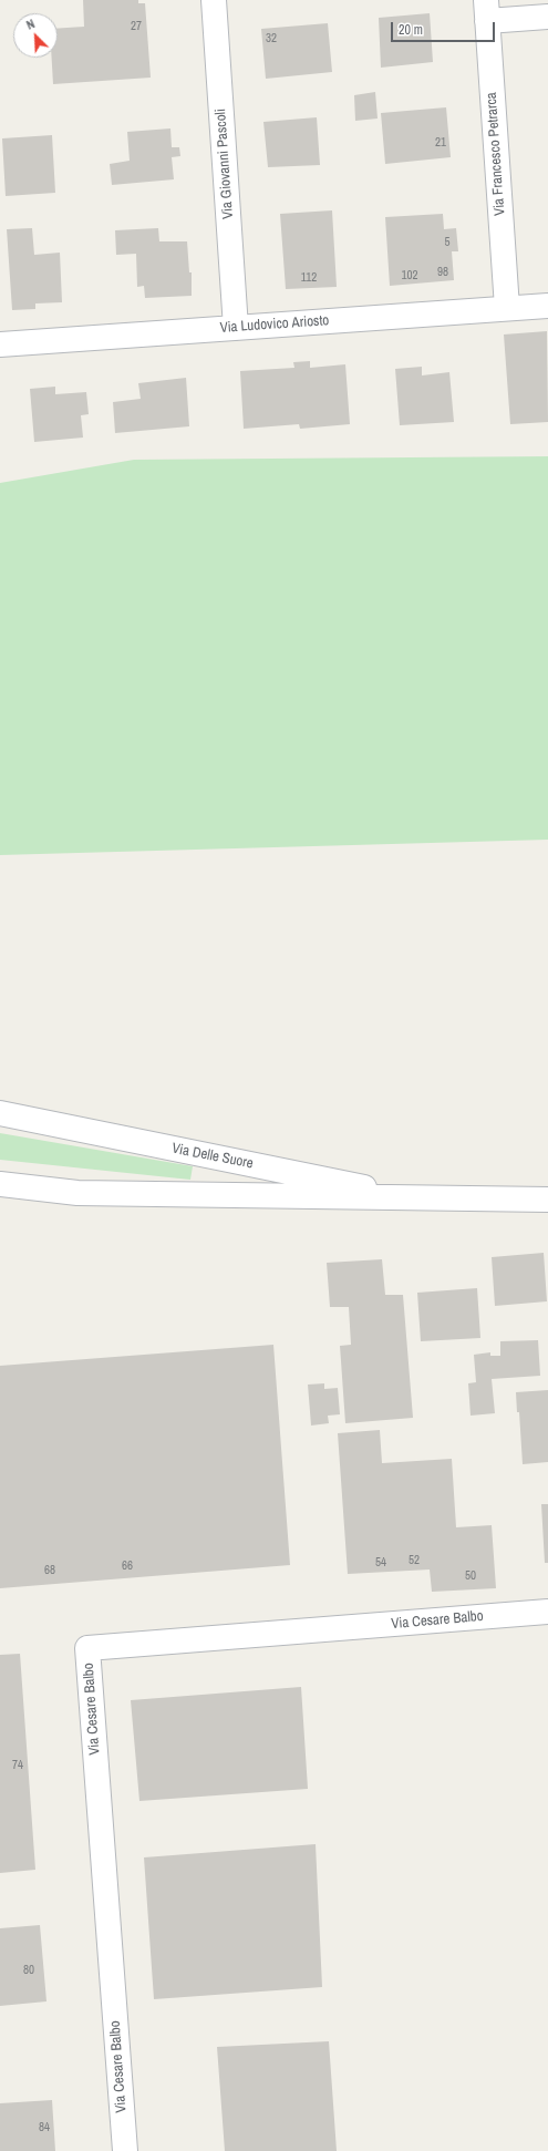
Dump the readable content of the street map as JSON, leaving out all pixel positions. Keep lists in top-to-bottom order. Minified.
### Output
{"streets":{"street":["Via Francesco Petrarca","Via Giovanni Pascoli","Via Ludovico Ariosto","Via Delle Suore","Via Cesare Balbo"]},"crossings":[["Via Francesco Petrarca","Via Ludovico Ariosto"],["Via Giovanni Pascoli","Via Ludovico Ariosto"]],"house_numbers":["27","32","21","5","98","102","112","52","54","66","68","50","74","80","84"],"scale_bar":"20 m","north":"top left"}
